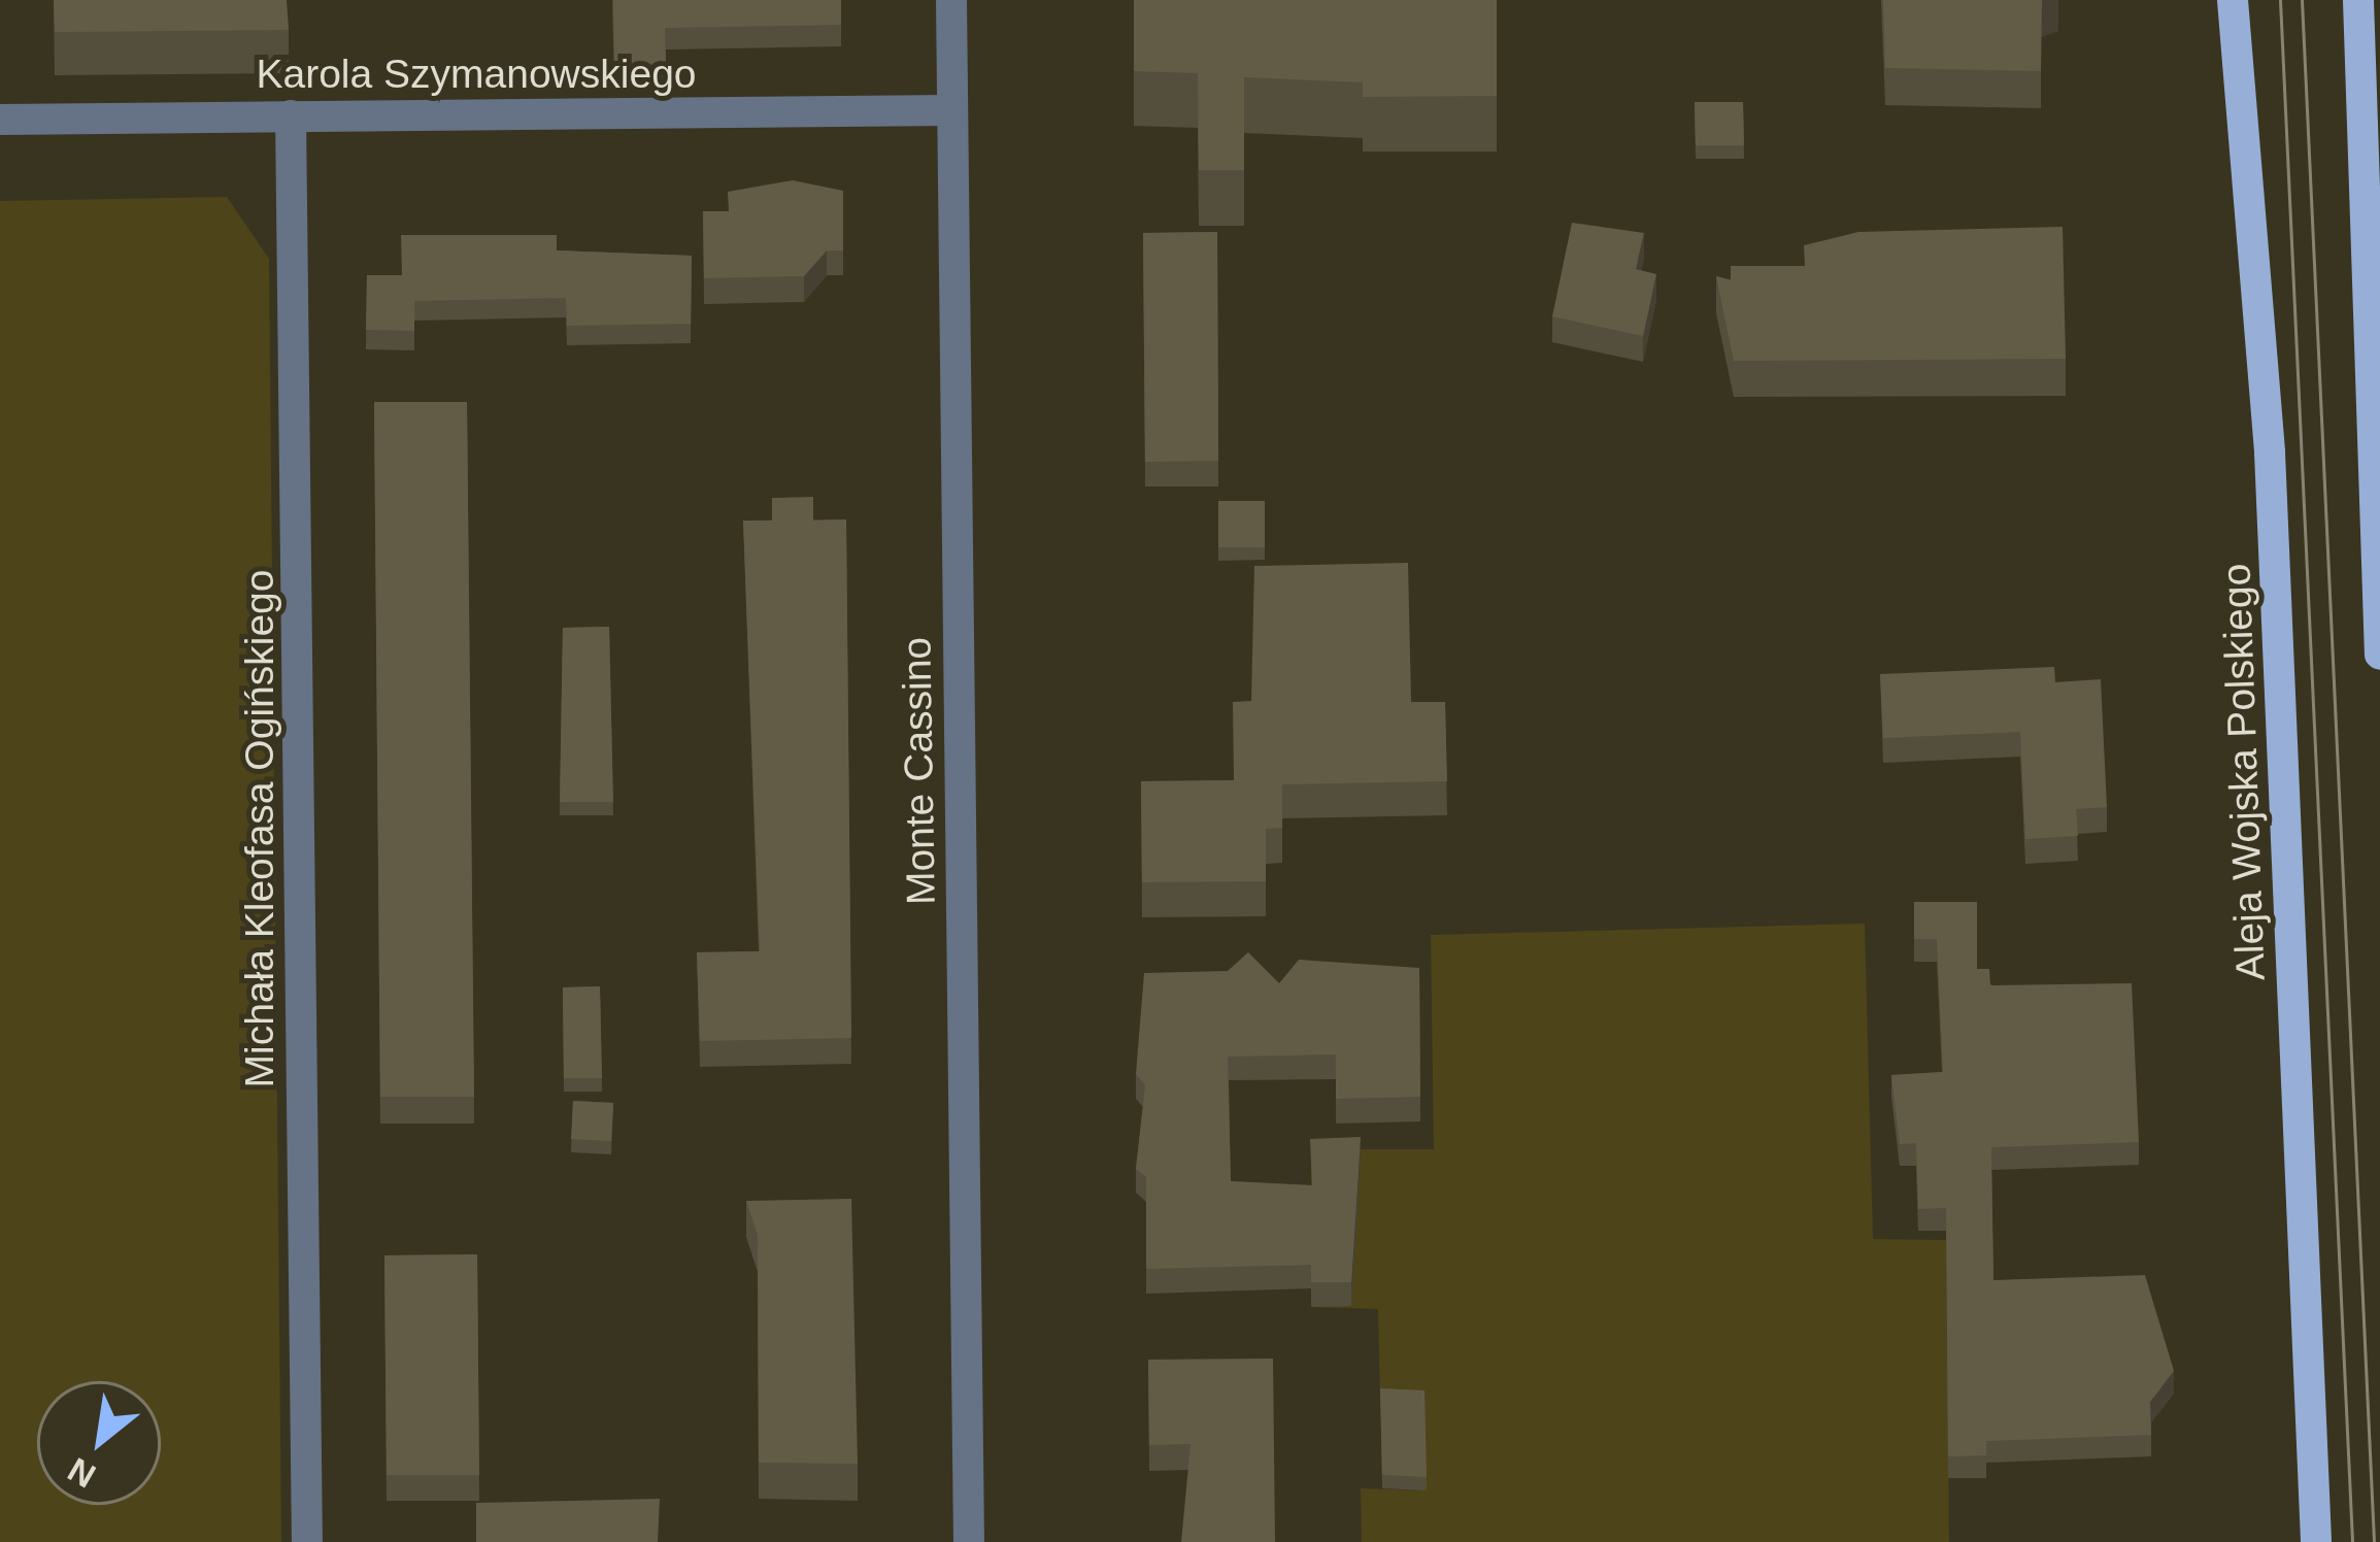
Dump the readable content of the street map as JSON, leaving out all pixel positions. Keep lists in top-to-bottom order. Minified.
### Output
{"streets":{"main road":["Aleja Wojska Polskiego"],"street":["Karola Szymanowskiego","Monte Cassino","Michała Kleofasa Ogińskiego"]},"crossings":[["Karola Szymanowskiego","Monte Cassino"],["Karola Szymanowskiego","Michała Kleofasa Ogińskiego"]],"north":"bottom left"}
